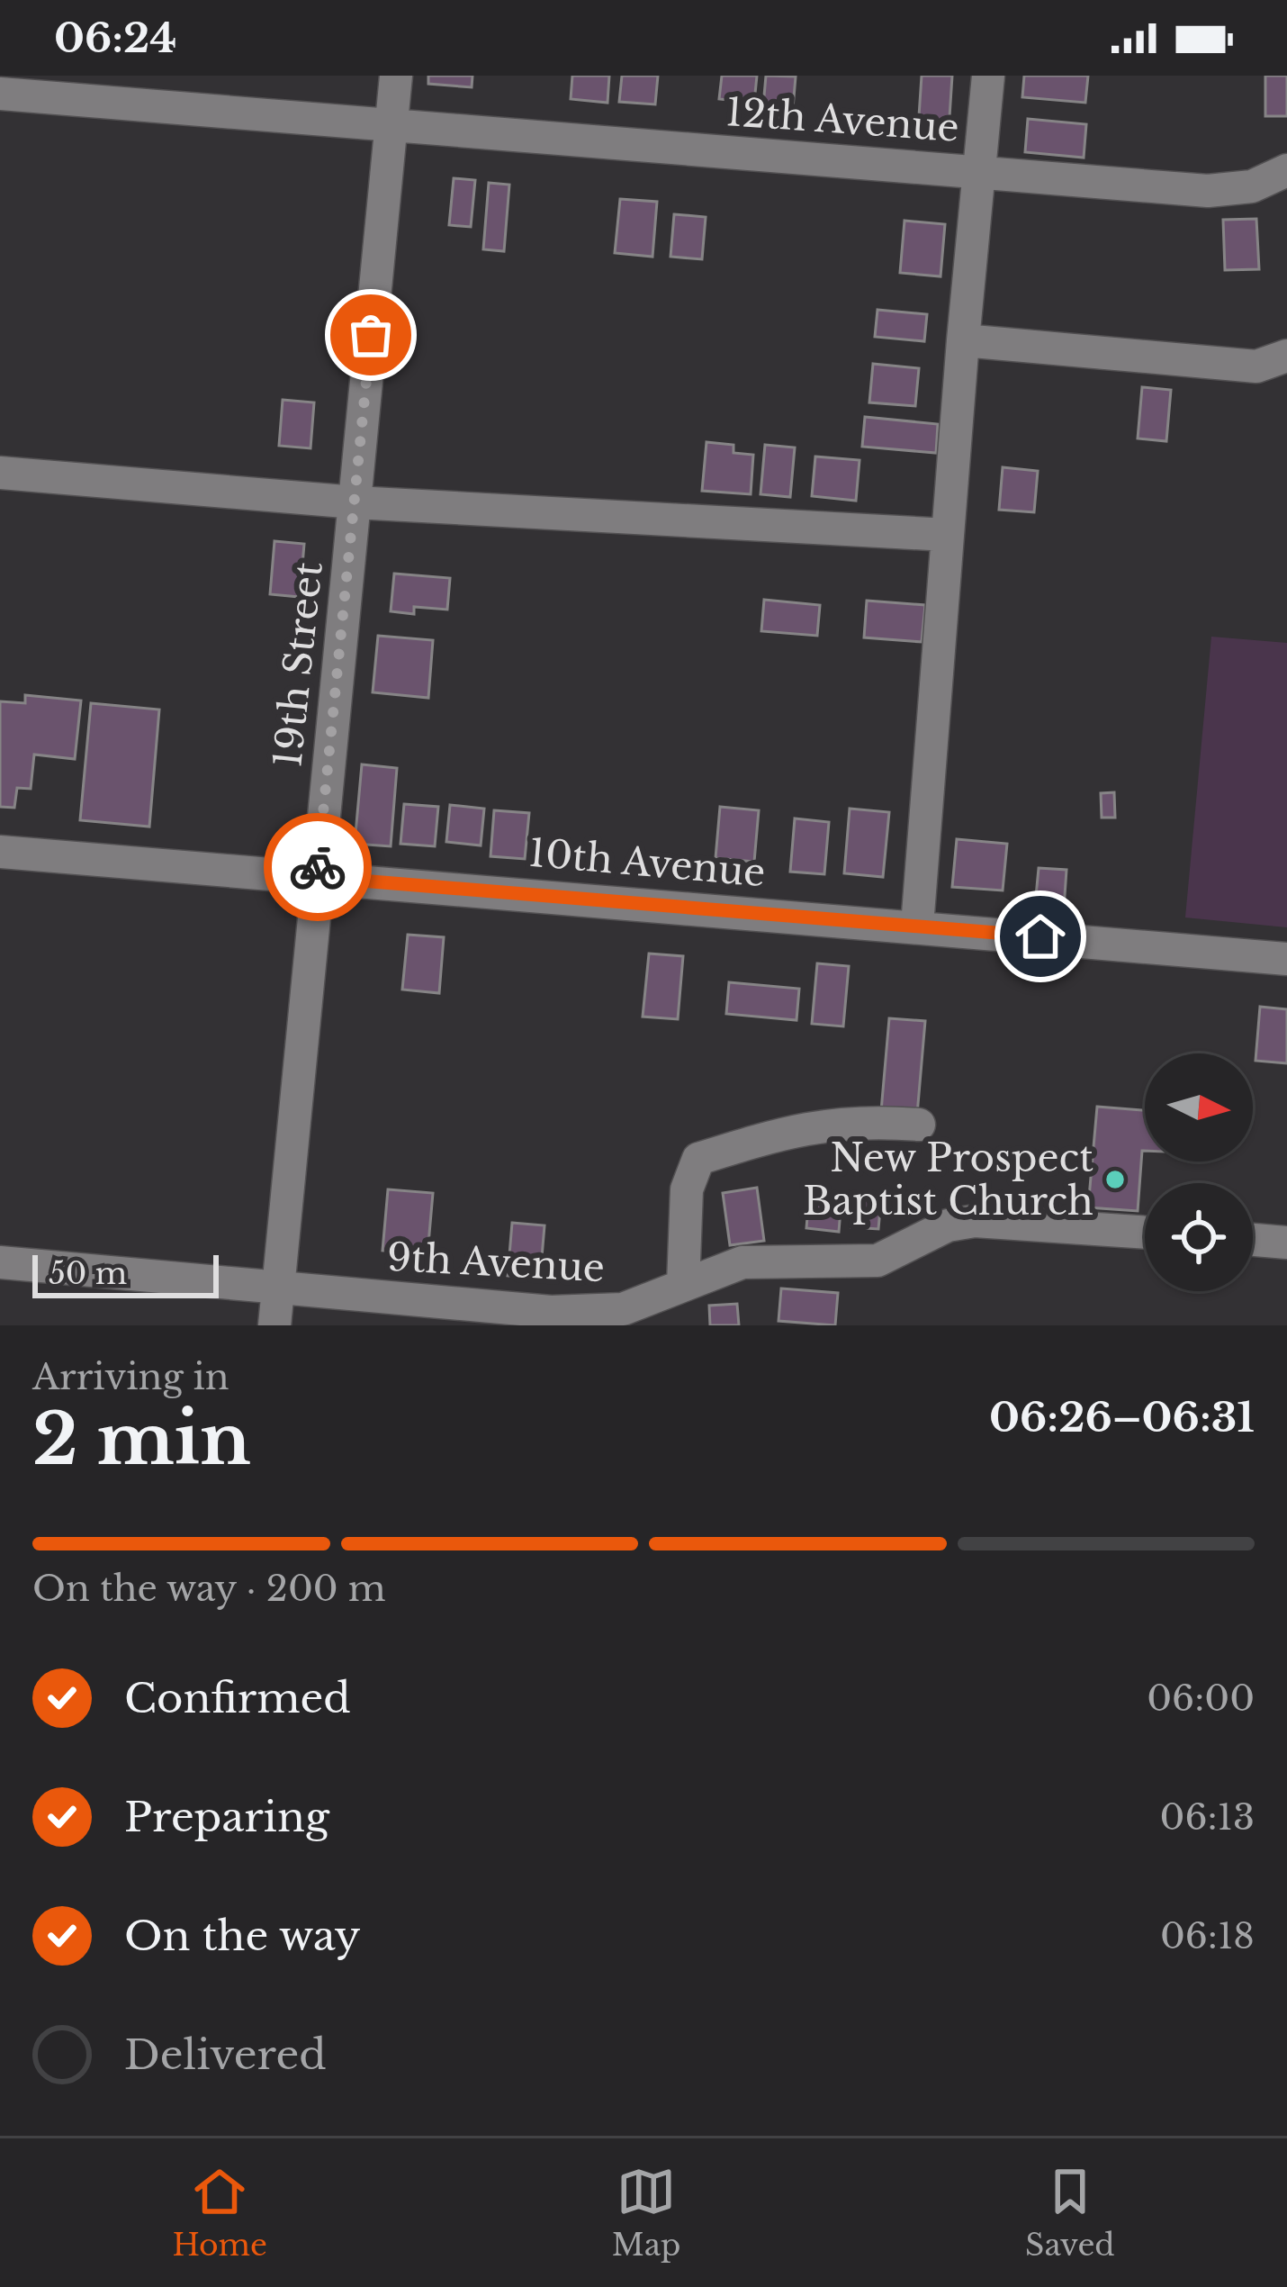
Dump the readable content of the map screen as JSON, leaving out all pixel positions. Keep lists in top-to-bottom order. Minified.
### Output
{"streets":{"street":["12th Avenue","19th Street","10th Avenue","9th Avenue"]},"crossings":[["12th Avenue","19th Street"],["19th Street","10th Avenue"],["19th Street","9th Avenue"]],"places":["New Prospect Baptist Church"],"scale_bar":"50 m","north":"right","page":{"status":"06:24","scale":"50 m","heading":["2 min","Arriving in","06:26–06:31"],"bar":"On the way · 200 m","list":[["Confirmed","06:00"],["Preparing","06:13"],["On the way","06:18"],"Delivered"],"tabs":["Home","Map","Saved"]}}
